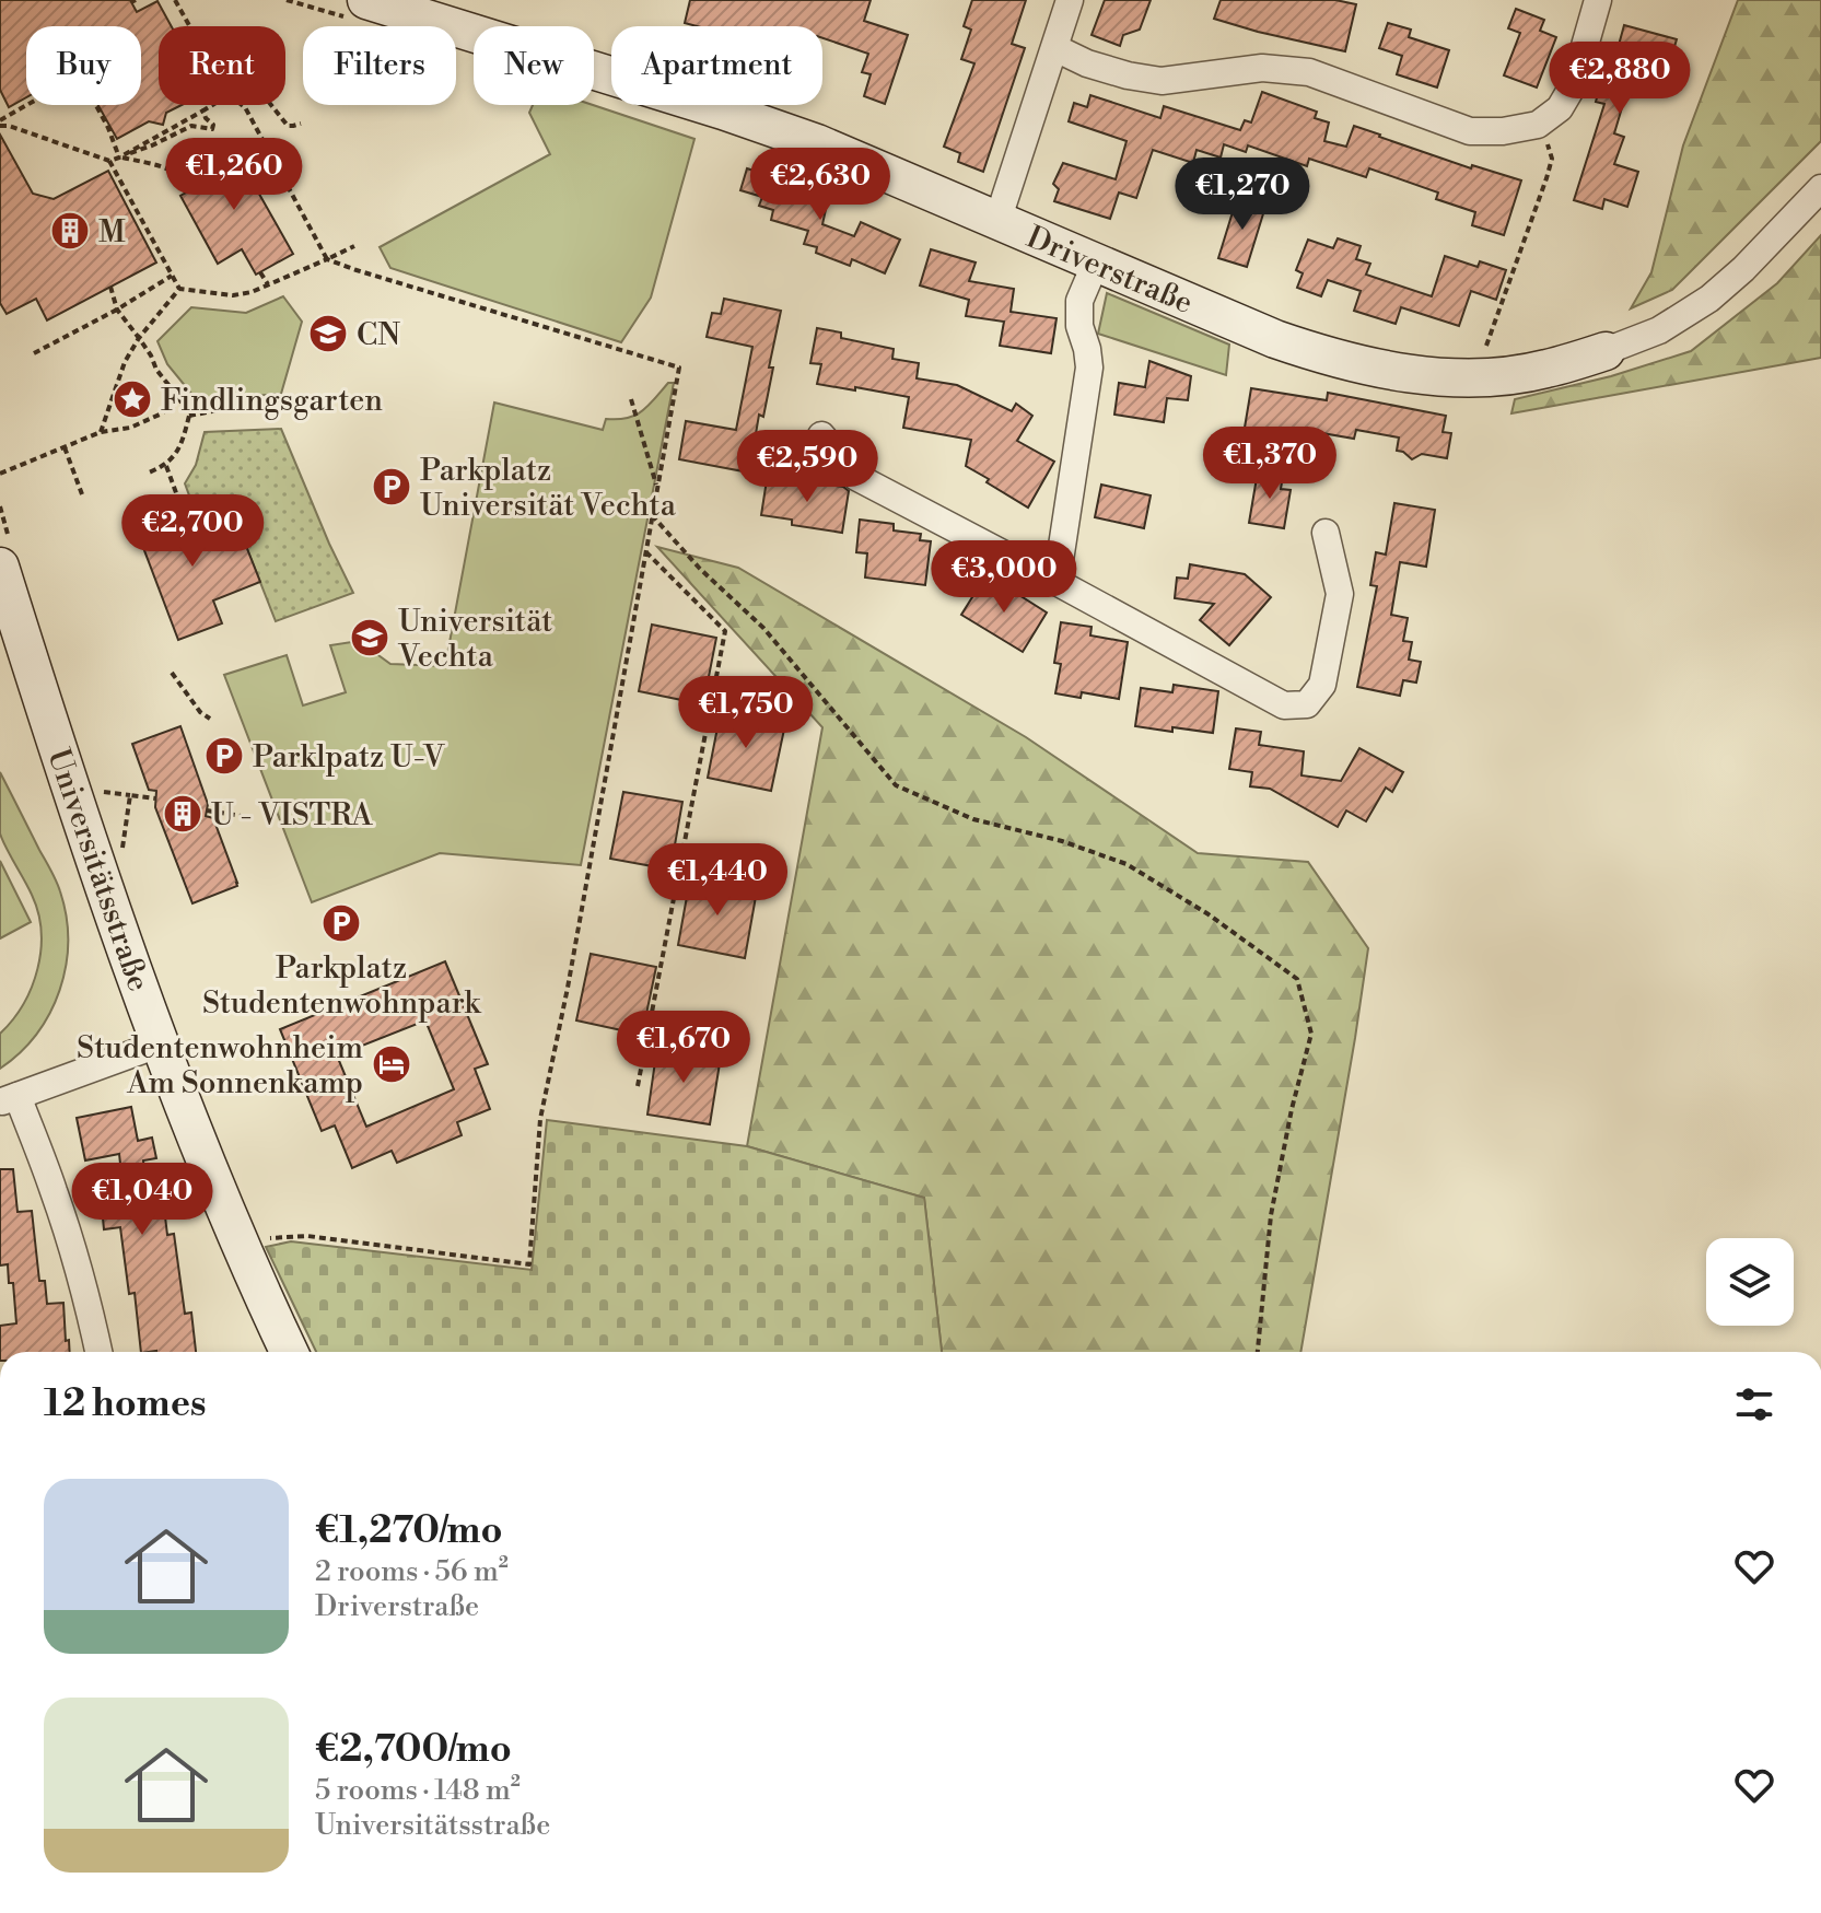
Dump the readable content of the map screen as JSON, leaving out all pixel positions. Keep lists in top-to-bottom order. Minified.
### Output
{"streets":{"street":["Driverstraße","Universitätsstraße"]},"places":{"building":["M","U - VISTRA"],"school or university":["CN","Universität Vechta"],"place":["Findlingsgarten"],"parking":["Parkplatz Universität Vechta","Parklpatz U-V","Parkplatz Studentenwohnpark"],"hotel":["Studentenwohnheim Am Sonnenkamp"]},"page":{"chip":["Buy","Rent","Filters","New","Apartment"],"price":["€2,880","€1,260","€2,630","€1,270","€1,370","€2,590","€2,700","€3,000","€1,750","€1,440","€1,670","€1,040"],"heading":"12 homes","list":[{"name":"€1,270/mo","note":"2 rooms · 56 m² · Driverstraße"},{"name":"€2,700/mo","note":"5 rooms · 148 m² · Universitätsstraße"}]}}
